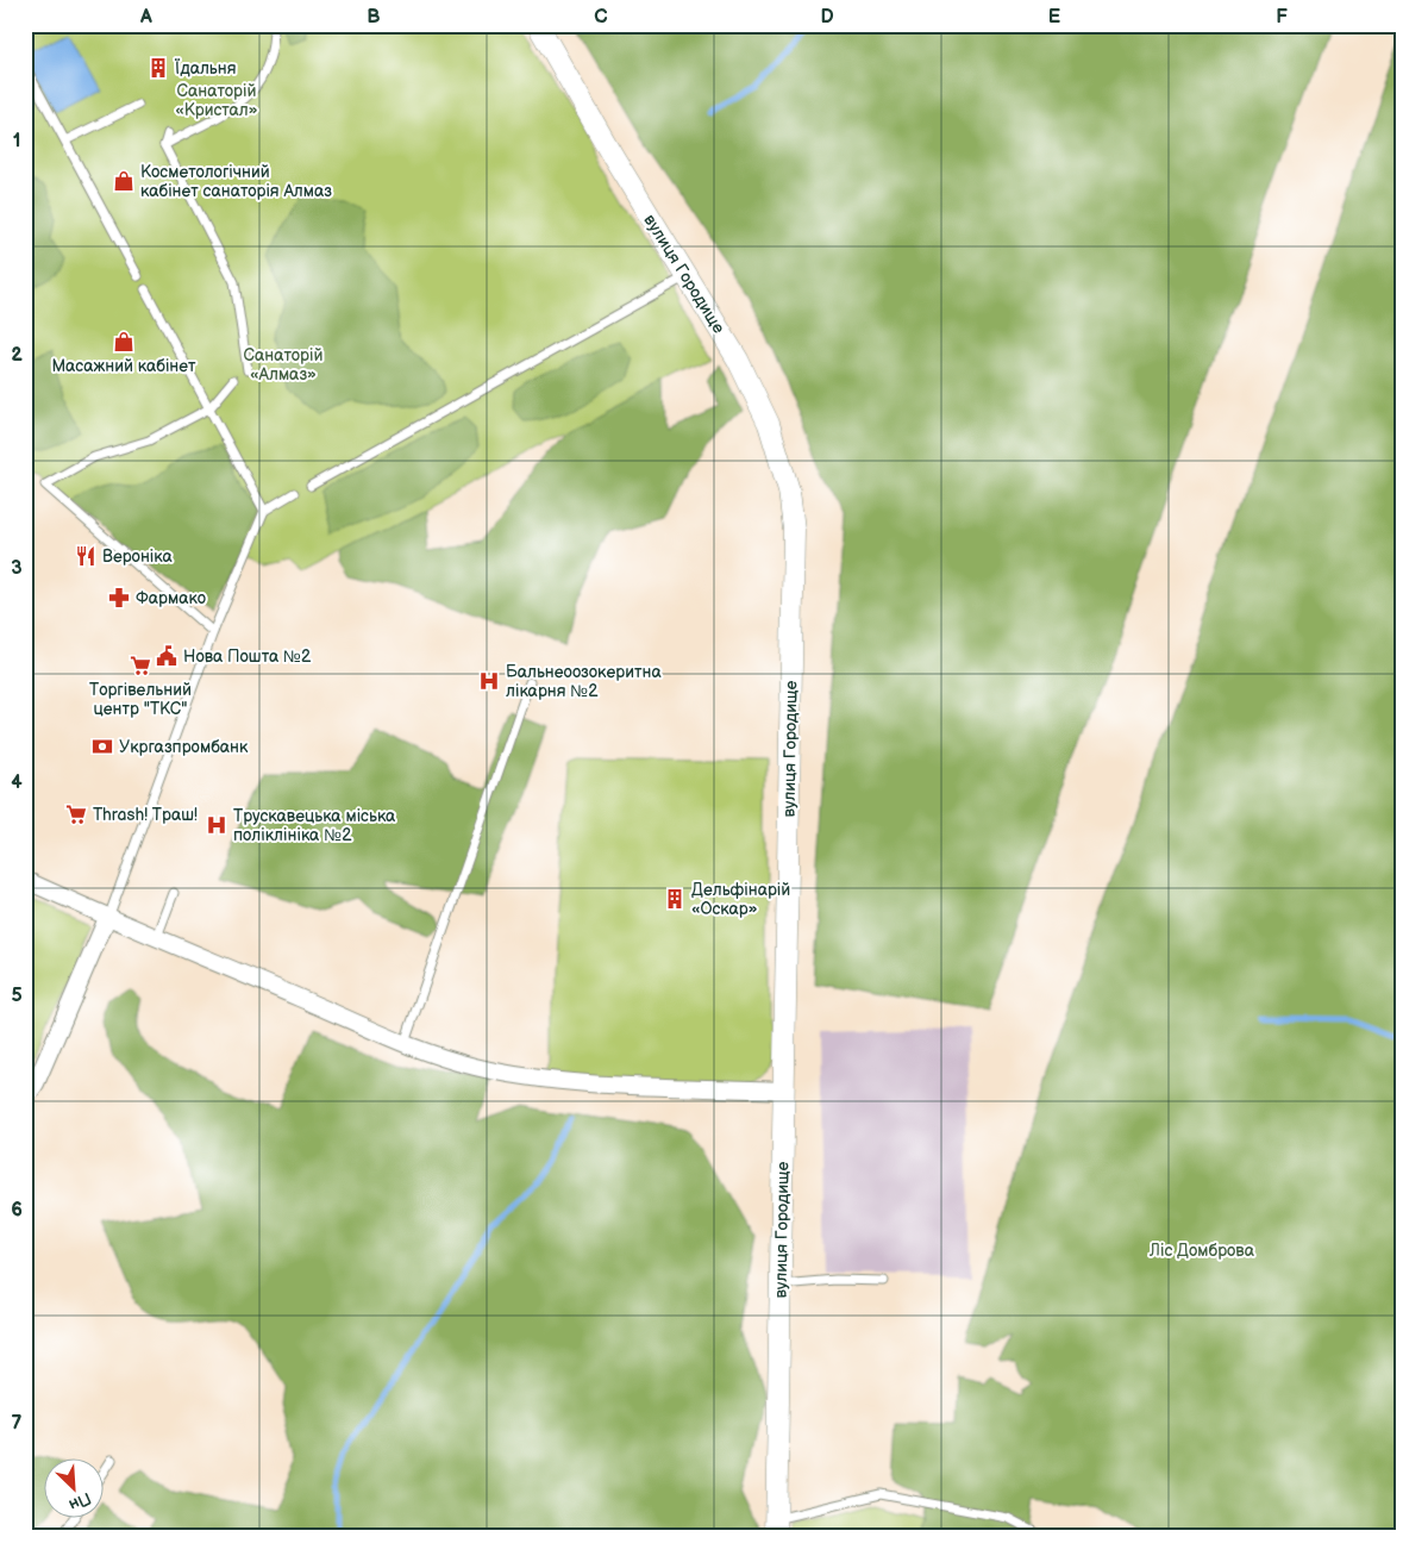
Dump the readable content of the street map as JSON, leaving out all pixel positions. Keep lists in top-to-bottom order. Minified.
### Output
{"streets":{"street":["вулиця Городище"]},"parks":["Санаторій «Кристал»","Санаторій «Алмаз»","Ліс Домброва"],"places":{"building":["Їдальня","Дельфінарій «Оскар»"],"shop":["Косметологічний кабінет санаторія Алмаз","Масажний кабінет"],"restaurant":["Вероніка"],"pharmacy":["Фармако"],"public building":["Нова Пошта №2"],"supermarket":["Торгівельний центр \"ТКС\"","Thrash! Траш!"],"hospital":["Бальнеоозокеритна лікарня №2","Трускавецька міська поліклініка №2"],"bank":["Укргазпромбанк"]},"north":"bottom right","grid":{"columns":["A","B","C","D","E","F"],"rows":["1","2","3","4","5","6","7"]}}
